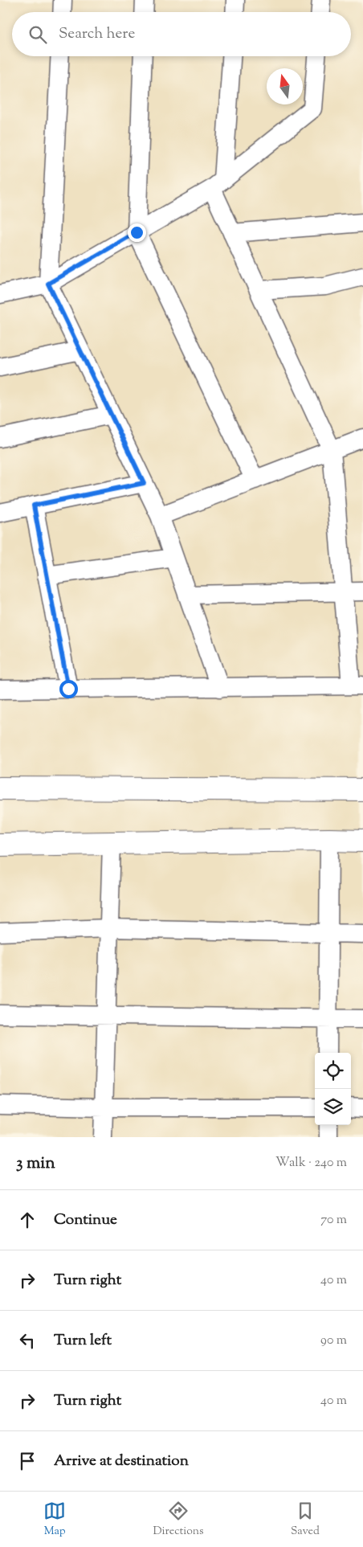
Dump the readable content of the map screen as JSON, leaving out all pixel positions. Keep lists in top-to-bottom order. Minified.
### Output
{"north":"top","page":{"search":"Search here","heading":["3 min","Walk · 240 m"],"list":[["Continue","70 m"],["Turn right","40 m"],["Turn left","90 m"],["Turn right","40 m"],"Arrive at destination"],"nav":["Map","Directions","Saved"]}}
